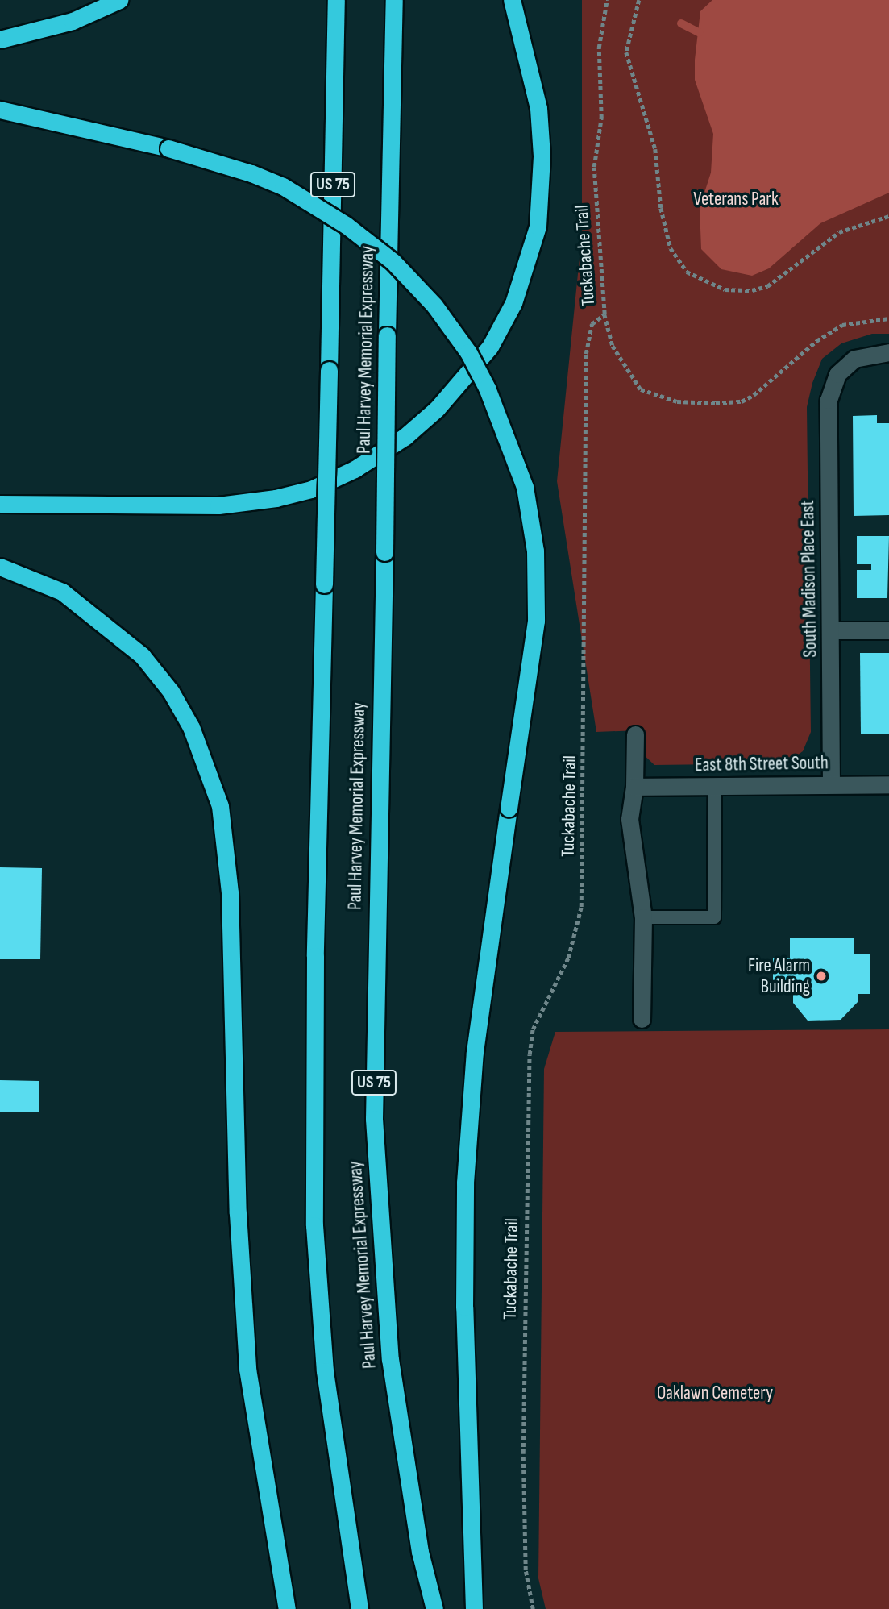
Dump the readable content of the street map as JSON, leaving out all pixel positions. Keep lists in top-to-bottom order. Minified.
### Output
{"streets":{"highway":["US 75","Paul Harvey Memorial Expressway"],"street":["South Madison Place East","East 8th Street South"],"path":["Tuckabache Trail"]},"crossings":[["South Madison Place East","East 8th Street South"]],"parks":["Veterans Park","Oaklawn Cemetery"],"places":["Fire Alarm Building"]}
